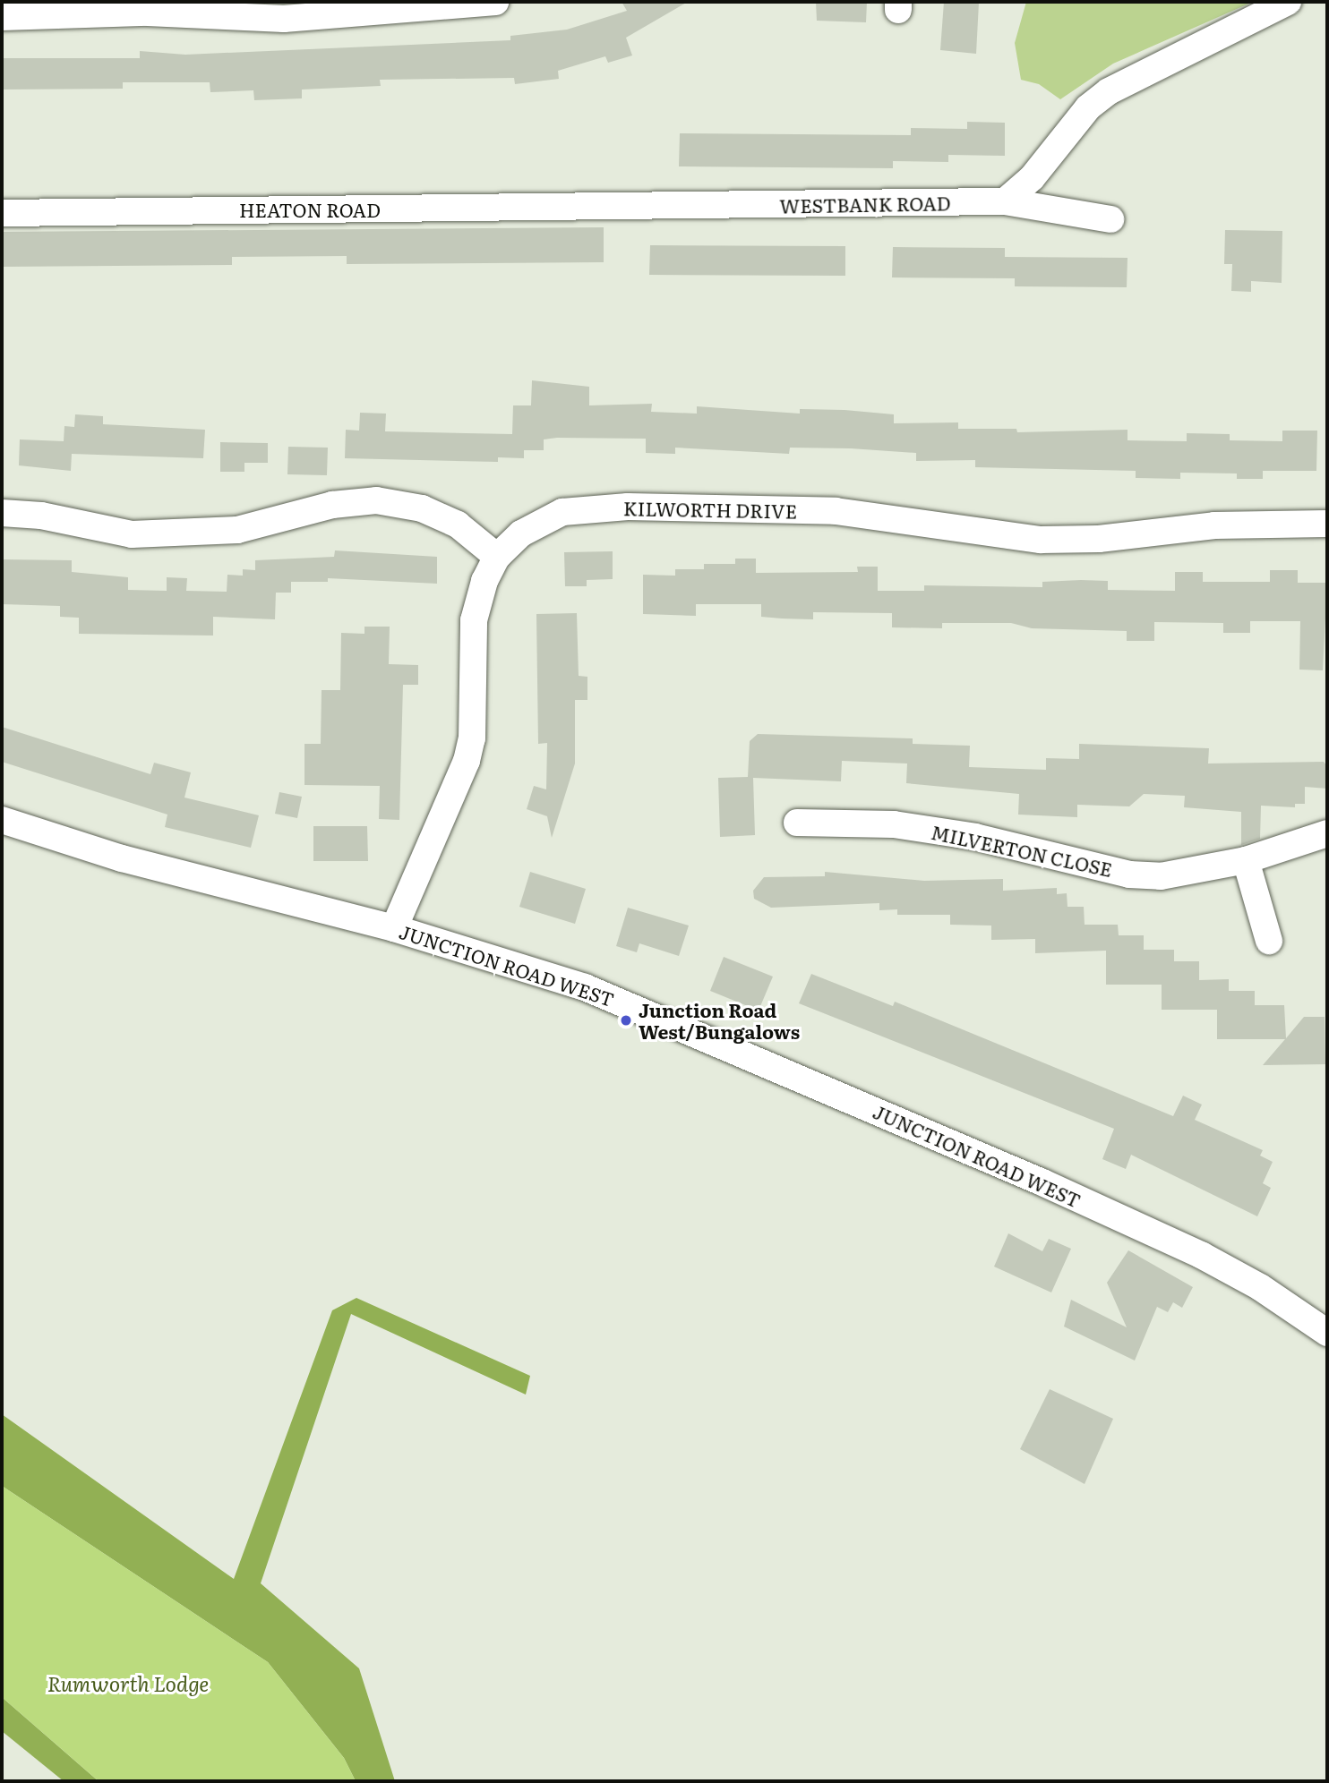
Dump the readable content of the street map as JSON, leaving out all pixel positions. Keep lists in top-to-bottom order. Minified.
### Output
{"streets":{"street":["WESTBANK ROAD","HEATON ROAD","KILWORTH DRIVE","MILVERTON CLOSE","JUNCTION ROAD WEST"]},"crossings":[["WESTBANK ROAD","HEATON ROAD"],["KILWORTH DRIVE","JUNCTION ROAD WEST"]],"water":["Rumworth Lodge"],"places":["Junction Road West/Bungalows"]}
